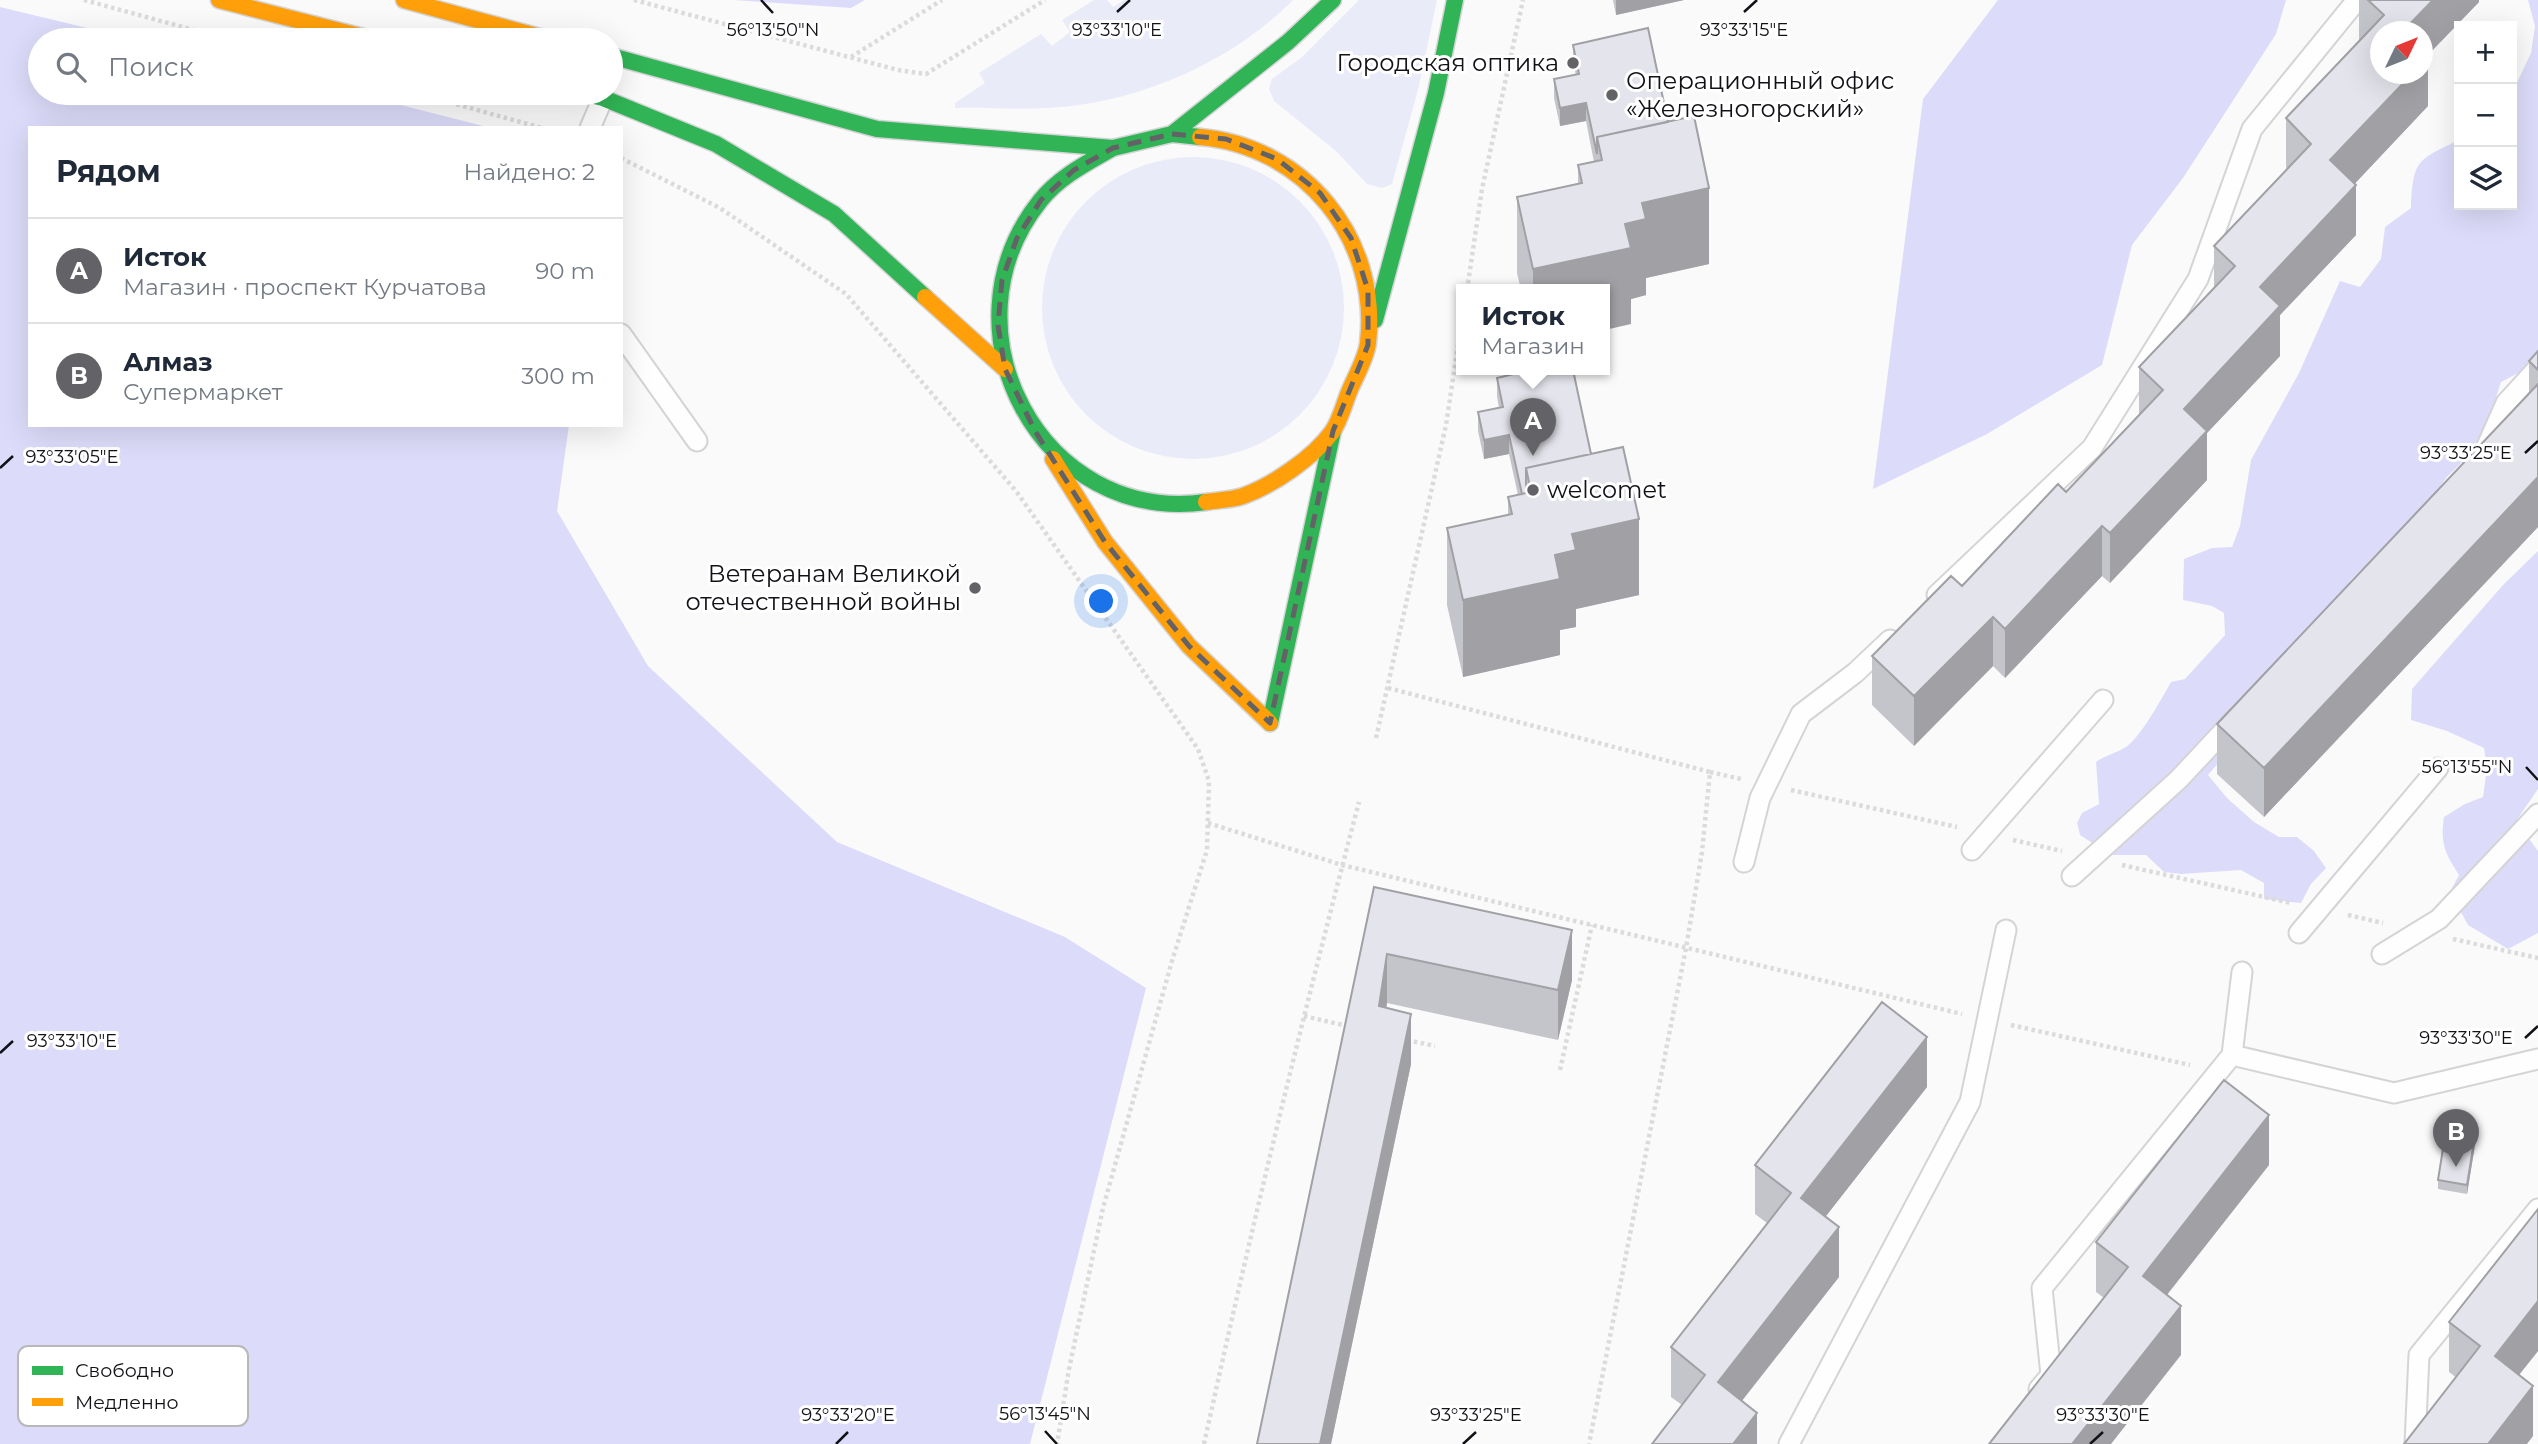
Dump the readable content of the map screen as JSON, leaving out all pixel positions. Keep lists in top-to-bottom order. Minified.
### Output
{"places":["Городская оптика","Операционный офис «Железногорский»","welcomet","Ветеранам Великой отечественной войны"],"legend":["Свободно","Медленно"],"north":"top right","page":{"map_buttons":["+","−"],"search":"Поиск","heading":["Рядом","Найдено: 2"],"list":[{"mark":"A","name":"Исток","note":"Магазин · проспект Курчатова","value":"90 m"},{"mark":"B","name":"Алмаз","note":"Супермаркет","value":"300 m"}],"popup":["Исток","Магазин"],"pins":["A","B"]},"coordinates":["93°33'10\"E","93°33'15\"E","56°13'50\"N","93°33'25\"E","93°33'05\"E","56°13'55\"N","93°33'30\"E","56°13'45\"N","93°33'20\"E"]}
